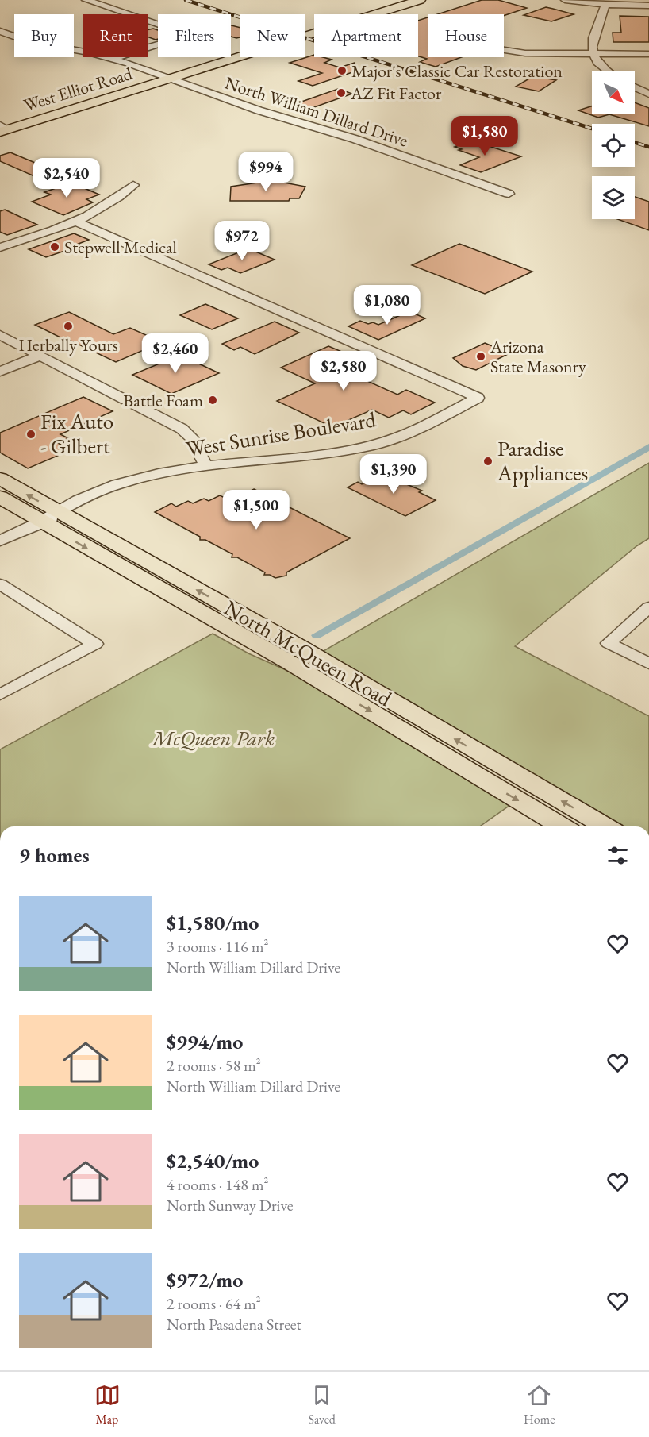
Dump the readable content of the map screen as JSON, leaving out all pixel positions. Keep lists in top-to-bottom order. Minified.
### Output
{"streets":{"main road":["West Elliot Road","North McQueen Road"],"street":["North William Dillard Drive","West Sunrise Boulevard"]},"crossings":[["West Elliot Road","North William Dillard Drive"],["West Sunrise Boulevard","North McQueen Road"]],"parks":["McQueen Park"],"places":["Major's Classic Car Restoration","AZ Fit Factor","Stepwell Medical","Herbally Yours","Arizona State Masonry","Battle Foam","Fix Auto - Gilbert","Paradise Appliances"],"north":"bottom right","page":{"chip":["Buy","Rent","Filters","New","Apartment","House"],"price":["$1,580","$994","$2,540","$972","$1,080","$2,460","$2,580","$1,390","$1,500"],"heading":"9 homes","list":[{"name":"$1,580/mo","note":"3 rooms · 116 m² · North William Dillard Drive"},{"name":"$994/mo","note":"2 rooms · 58 m² · North William Dillard Drive"},{"name":"$2,540/mo","note":"4 rooms · 148 m² · North Sunway Drive"},{"name":"$972/mo","note":"2 rooms · 64 m² · North Pasadena Street"}],"tabs":["Map","Saved","Home"]}}
